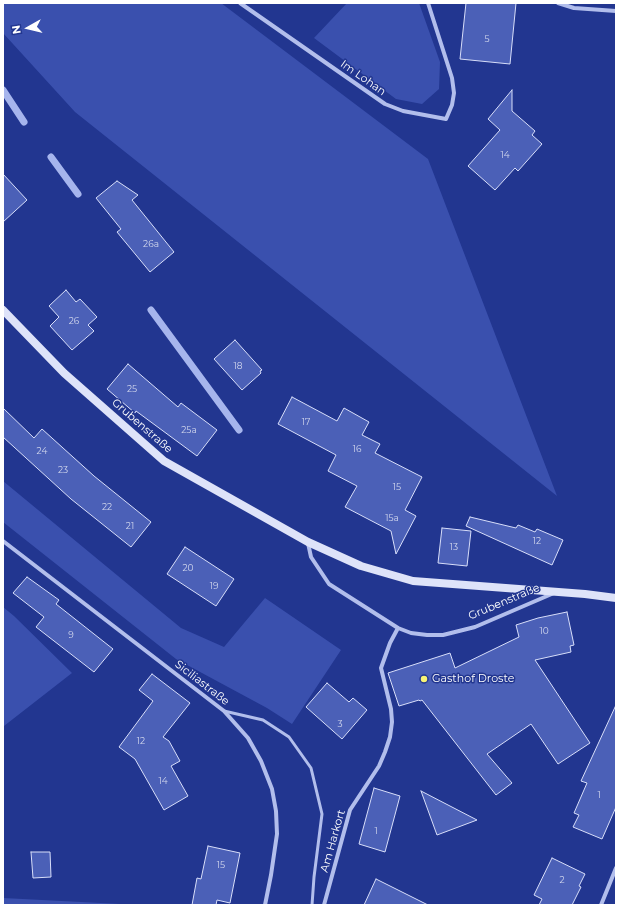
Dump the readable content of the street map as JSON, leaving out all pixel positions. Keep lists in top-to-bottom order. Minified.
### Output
{"streets":{"main road":["Grubenstraße"],"street":["Im Lohan","Siciliastraße","Am Harkort"]},"crossings":[["Grubenstraße","Am Harkort"]],"places":["Gasthof Droste"],"house_numbers":["5","14","26a","26","18","25","17","25a","16","24","23","15","22","15a","21","12","13","20","19","10","9","3","12","14","1","1","15","2"],"north":"left"}
